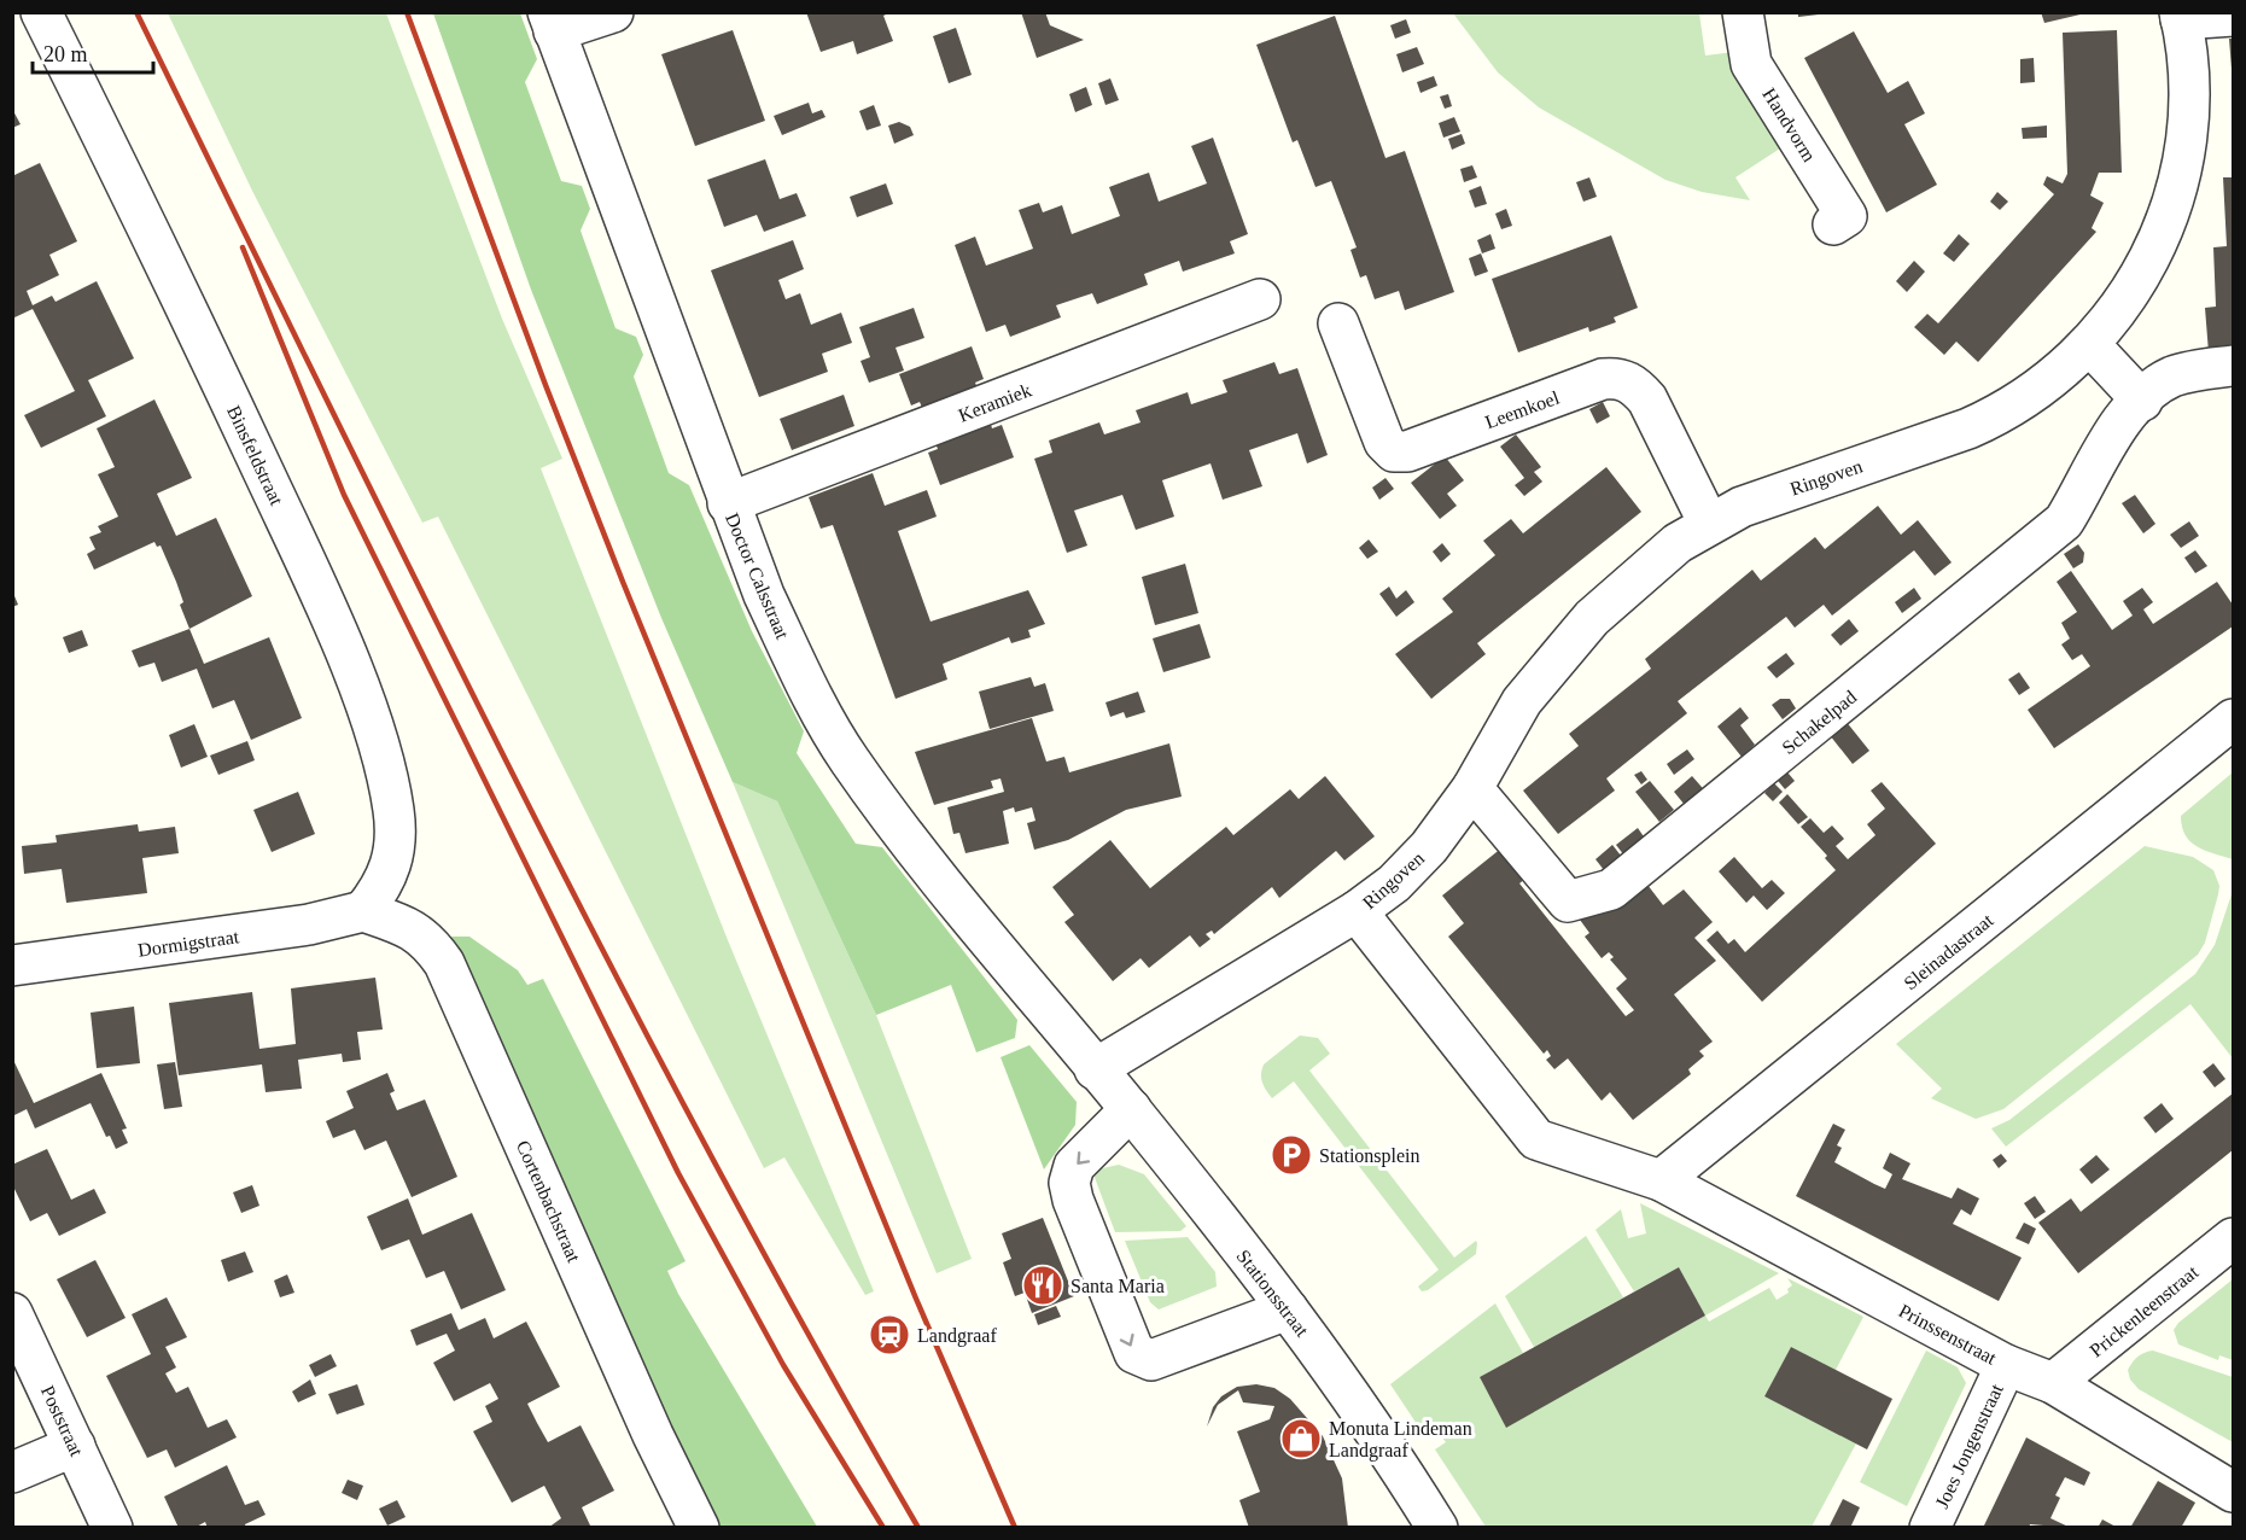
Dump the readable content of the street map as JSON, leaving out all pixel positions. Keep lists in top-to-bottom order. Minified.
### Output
{"streets":{"street":["Handvorm","Keramiek","Leemkoel","Binsfeldstraat","Ringoven","Doctor Calsstraat","Schakelpad","Dormigstraat","Sleinadastraat","Cortenbachstraat","Stationsstraat","Prickenleenstraat","Prinssenstraat","Poststraat","Joes Jongenstraat"]},"crossings":[["Keramiek","Doctor Calsstraat"],["Leemkoel","Ringoven"],["Binsfeldstraat","Dormigstraat"],["Binsfeldstraat","Cortenbachstraat"],["Ringoven","Schakelpad"],["Doctor Calsstraat","Stationsstraat"],["Dormigstraat","Cortenbachstraat"],["Sleinadastraat","Prinssenstraat"],["Prickenleenstraat","Prinssenstraat"],["Prinssenstraat","Joes Jongenstraat"]],"places":{"parking":["Stationsplein"],"restaurant":["Santa Maria"],"station":["Landgraaf"],"shop":["Monuta Lindeman Landgraaf"]},"scale_bar":"20 m"}
